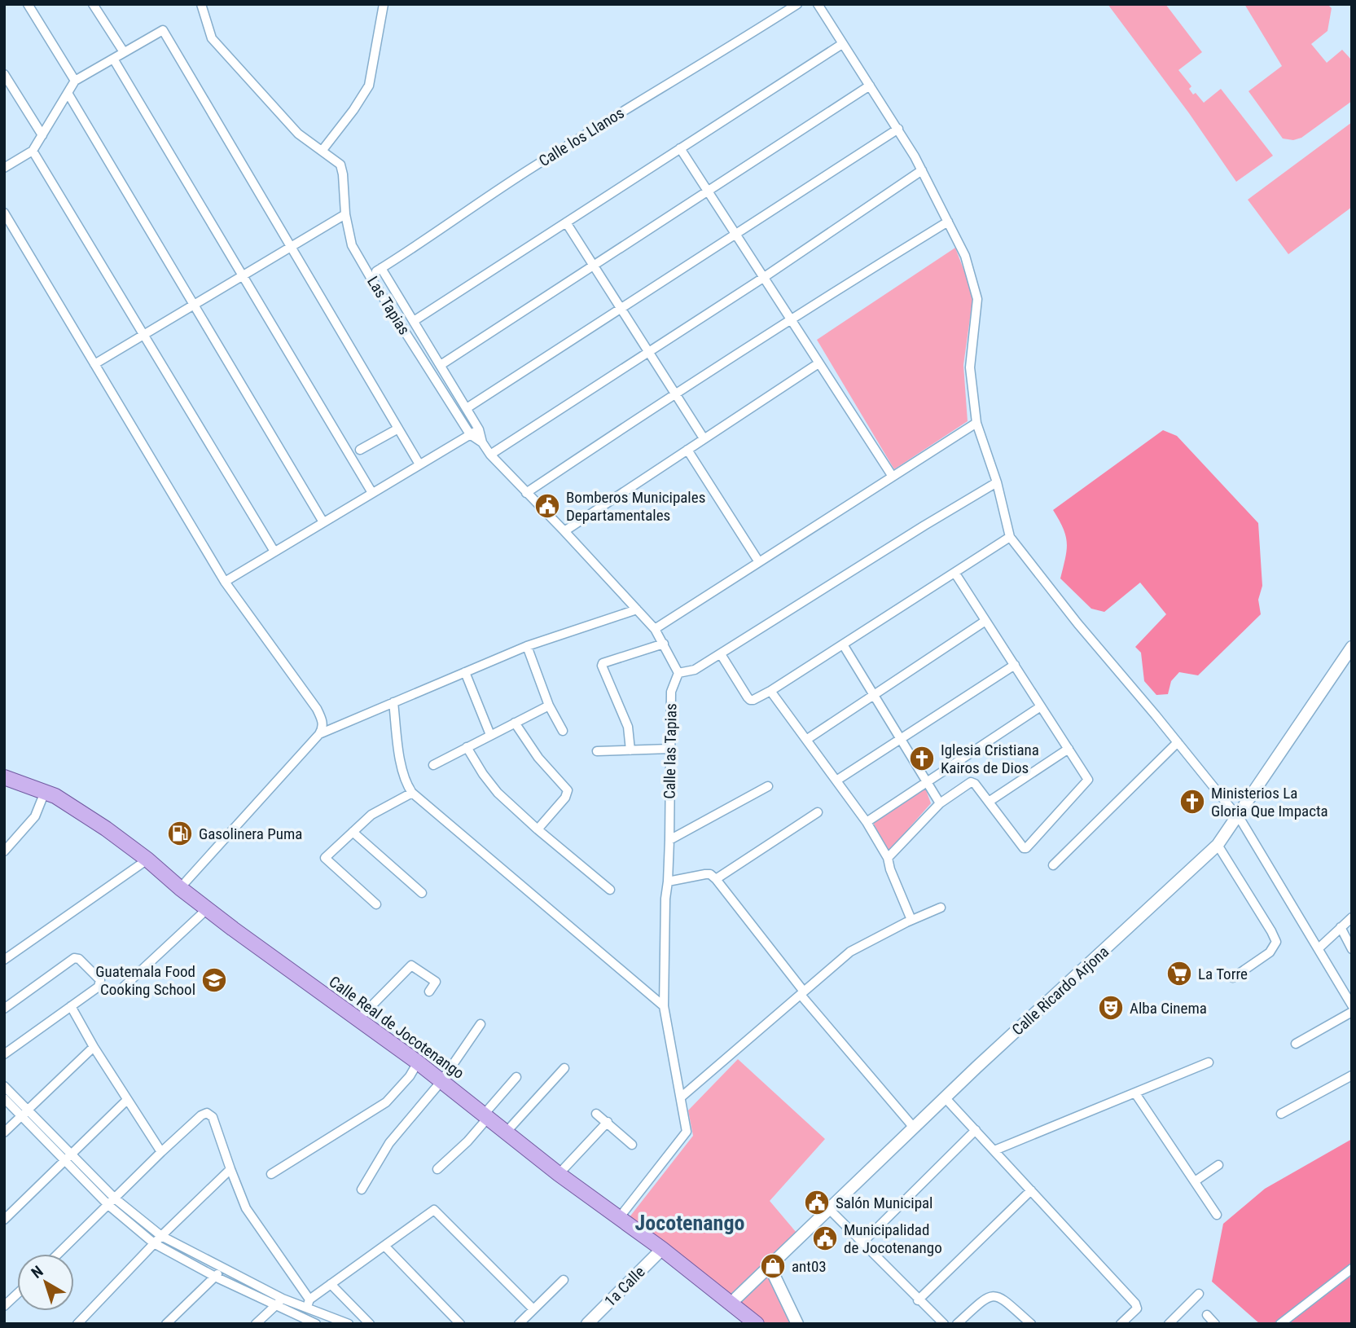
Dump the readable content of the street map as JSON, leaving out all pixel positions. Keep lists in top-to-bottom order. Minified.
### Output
{"streets":{"main road":["Calle Real de Jocotenango"],"street":["Calle los Llanos","Las Tapias","Calle las Tapias","Calle Ricardo Arjona","1a Calle"]},"crossings":[["Calle los Llanos","Las Tapias"],["Calle las Tapias","Calle Real de Jocotenango"],["Calle Ricardo Arjona","Calle Real de Jocotenango"],["Calle Real de Jocotenango","1a Calle"]],"districts":["Jocotenango"],"places":{"public building":["Bomberos Municipales Departamentales","Salón Municipal","Municipalidad de Jocotenango"],"church":["Iglesia Cristiana Kairos de Dios","Ministerios La Gloria Que Impacta"],"fuel station":["Gasolinera Puma"],"supermarket":["La Torre"],"school or university":["Guatemala Food Cooking School"],"theatre":["Alba Cinema"],"shop":["ant03"]},"north":"top left"}
